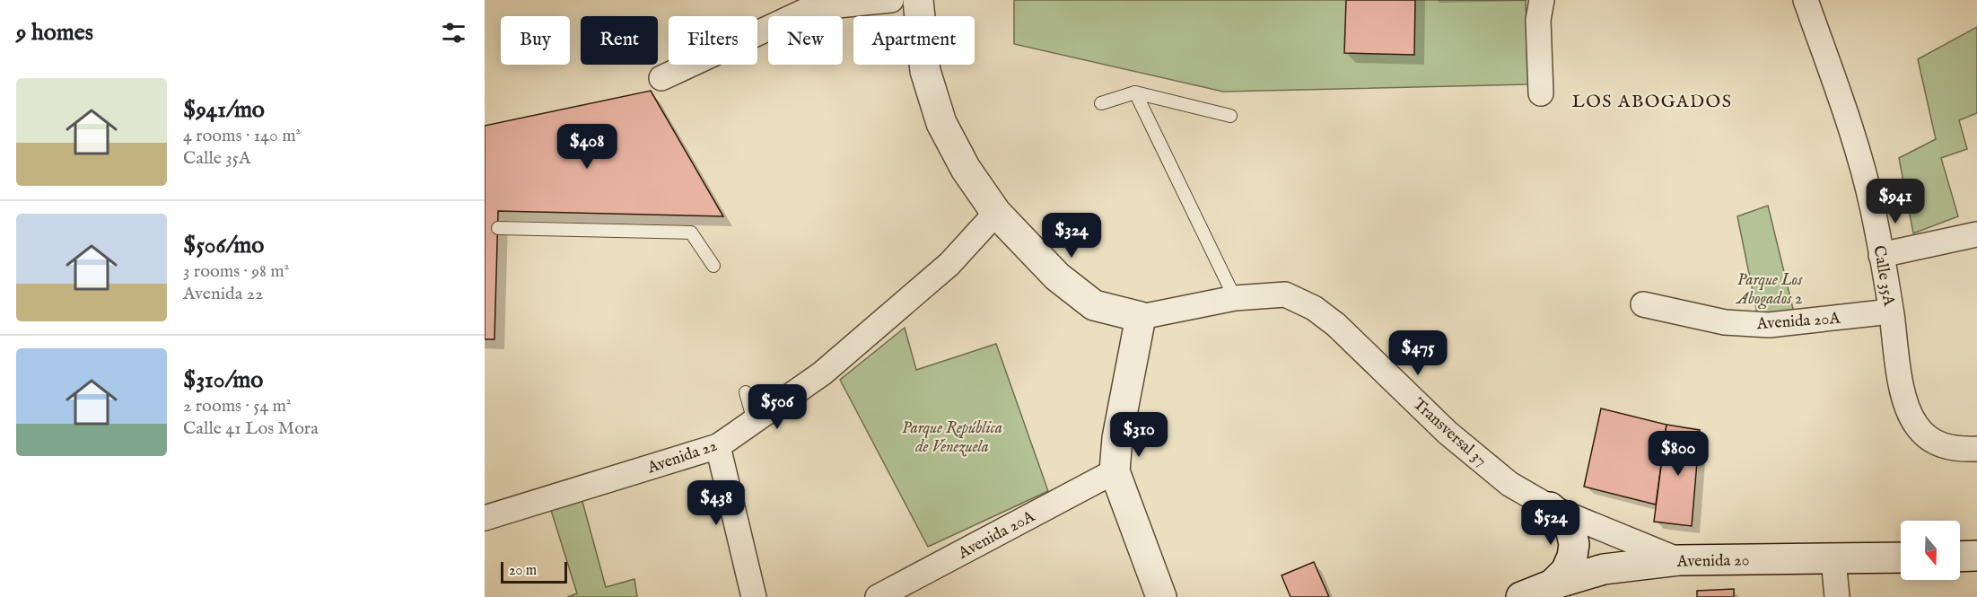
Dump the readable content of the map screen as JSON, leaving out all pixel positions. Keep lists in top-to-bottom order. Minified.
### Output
{"streets":{"street":["Calle 35A","Avenida 20A","Transversal 37","Avenida 22","Avenida 20"]},"crossings":[["Calle 35A","Avenida 20A"],["Transversal 37","Avenida 20"]],"districts":["LOS ABOGADOS"],"parks":["Parque Los Abogados 2","Parque República de Venezuela"],"scale_bar":"20 m","north":"bottom","page":{"heading":"9 homes","chip":["Buy","Rent","Filters","New","Apartment"],"list":[{"name":"$941/mo","note":"4 rooms · 140 m² · Calle 35A"},{"name":"$506/mo","note":"3 rooms · 98 m² · Avenida 22"},{"name":"$310/mo","note":"2 rooms · 54 m² · Calle 41 Los Mora"}],"price":["$408","$941","$324","$475","$506","$310","$800","$438","$524"],"scale":"20 m"}}
